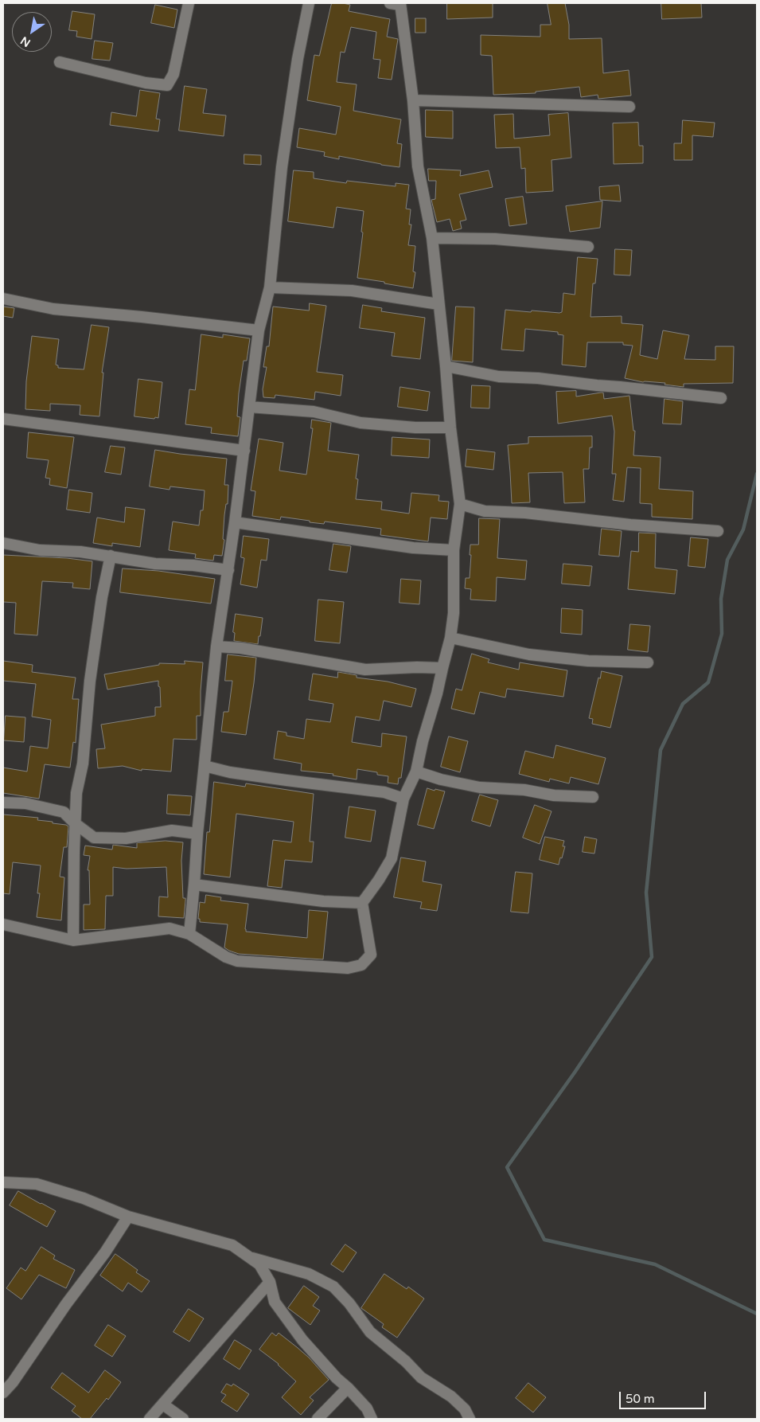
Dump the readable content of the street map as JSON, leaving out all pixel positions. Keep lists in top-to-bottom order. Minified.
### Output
{"scale_bar":"50 m","north":"bottom left"}
